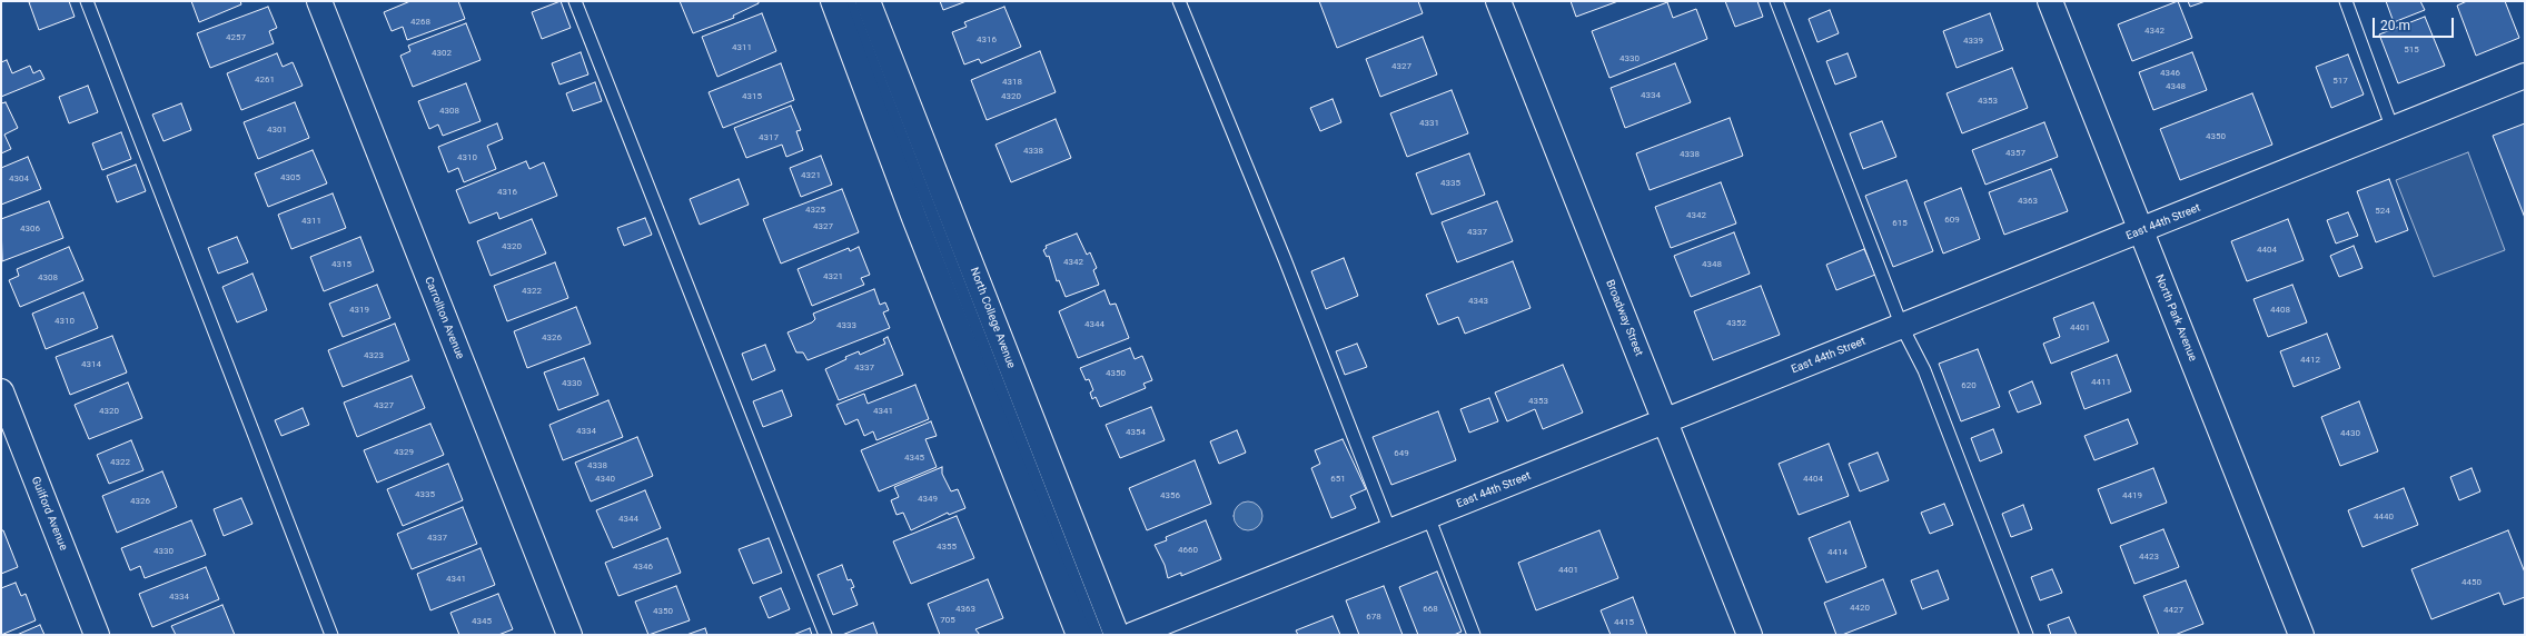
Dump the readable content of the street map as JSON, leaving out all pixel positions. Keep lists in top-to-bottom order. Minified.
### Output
{"streets":{"street":["East 44th Street","Carrollton Avenue","North College Avenue","Broadway Street","North Park Avenue","Guilford Avenue"]},"crossings":[["East 44th Street","Broadway Street"],["East 44th Street","North Park Avenue"]],"house_numbers":["4268","4342","4257","4316","4339","4311","515","4302","4330","4327","4346","4261","517","4318","4348","4334","4315","4320","4353","4308","4331","4301","4350","4317","4338","4357","4338","4310","4321","4305","4304","4335","4316","4363","4325","524","4342","609","4311","615","4327","4306","4337","4320","4404","4342","4315","4348","4321","4308","4322","4343","4319","4408","4310","4352","4344","4333","4401","4326","4323","4412","4314","4337","4350","4411","4330","620","4353","4327","4320","4341","4334","4354","4430","4329","649","4345","4322","4338","4340","651","4404","4335","4356","4419","4349","4326","4440","4344","4337","4355","4660","4330","4414","4423","4346","4401","4341","4450","4334","4420","4363","668","4427","4350","678","705","4345","4415"],"scale_bar":"20 m"}
